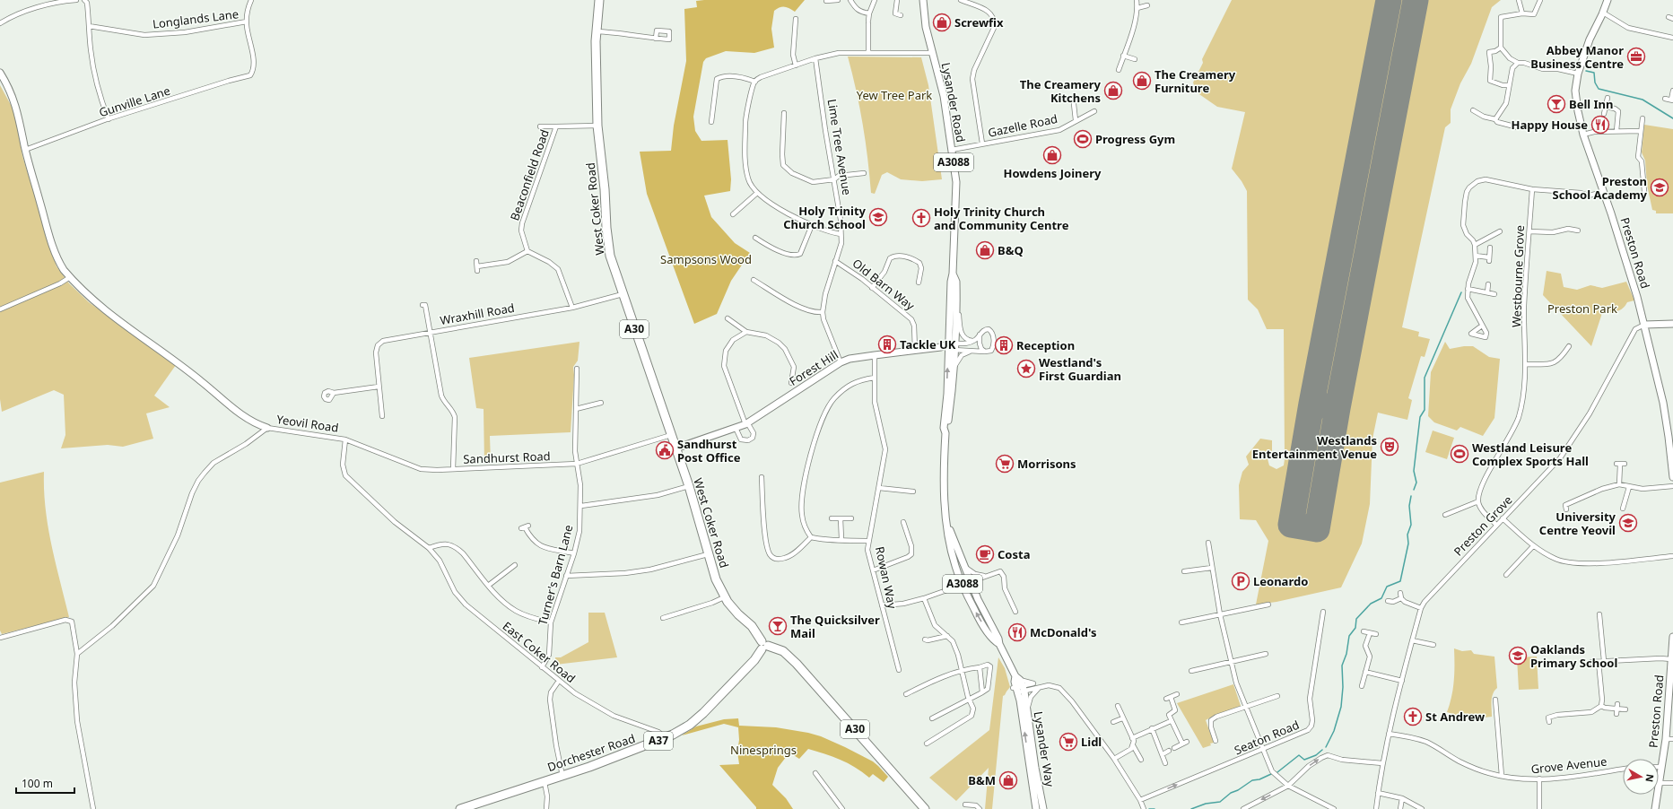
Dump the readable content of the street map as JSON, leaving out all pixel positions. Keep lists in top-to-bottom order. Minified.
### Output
{"streets":{"highway":["West Coker Road","A30","A37","Dorchester Road"],"street":["Longlands Lane","Gunville Lane","Lysander Road","Gazelle Road","Lime Tree Avenue","A3088","Beaconfield Road","Preston Road","Westbourne Grove","Old Barn Way","Wraxhill Road","Forest Hill","Yeovil Road","Sandhurst Road","Preston Grove","Turner's Barn Lane","Rowan Way","East Coker Road","Seaton Road","Lysander Way","Grove Avenue"]},"crossings":[["Longlands Lane","Gunville Lane"],["Lysander Road","Gazelle Road"],["Lysander Road","Forest Hill"],["Lysander Road","Lysander Way"],["Lime Tree Avenue","Old Barn Way"],["Lime Tree Avenue","Forest Hill"],["Beaconfield Road","West Coker Road"],["West Coker Road","Wraxhill Road"],["West Coker Road","A30"],["West Coker Road","Forest Hill"],["West Coker Road","Sandhurst Road"],["West Coker Road","Dorchester Road"],["Preston Road","Preston Grove"],["Old Barn Way","Forest Hill"],["A30","Dorchester Road"],["Forest Hill","Rowan Way"],["Yeovil Road","Sandhurst Road"],["Yeovil Road","East Coker Road"],["Sandhurst Road","Turner's Barn Lane"],["Sandhurst Road","East Coker Road"],["Preston Grove","Grove Avenue"],["Turner's Barn Lane","East Coker Road"],["East Coker Road","Dorchester Road"]],"one_way":["Seaton Road"],"parks":["Yew Tree Park","Sampsons Wood","Preston Park","Ninesprings"],"places":{"shop":["Screwfix","The Creamery Furniture","The Creamery Kitchens","Howdens Joinery","B&Q","B&M"],"office":["Abbey Manor Business Centre"],"bar":["Bell Inn","The Quicksilver Mail"],"restaurant":["Happy House","McDonald's"],"sports":["Progress Gym","Westland Leisure Complex Sports Hall"],"school or university":["Preston School Academy","Holy Trinity Church School","University Centre Yeovil","Oaklands Primary School"],"church":["Holy Trinity Church and Community Centre","St Andrew"],"building":["Tackle UK","Reception"],"place":["Westland's First Guardian"],"theatre":["Westlands Entertainment Venue"],"public building":["Sandhurst Post Office"],"supermarket":["Morrisons","Lidl"],"cafe":["Costa"],"parking":["Leonardo"]},"scale_bar":"100 m","north":"right"}
